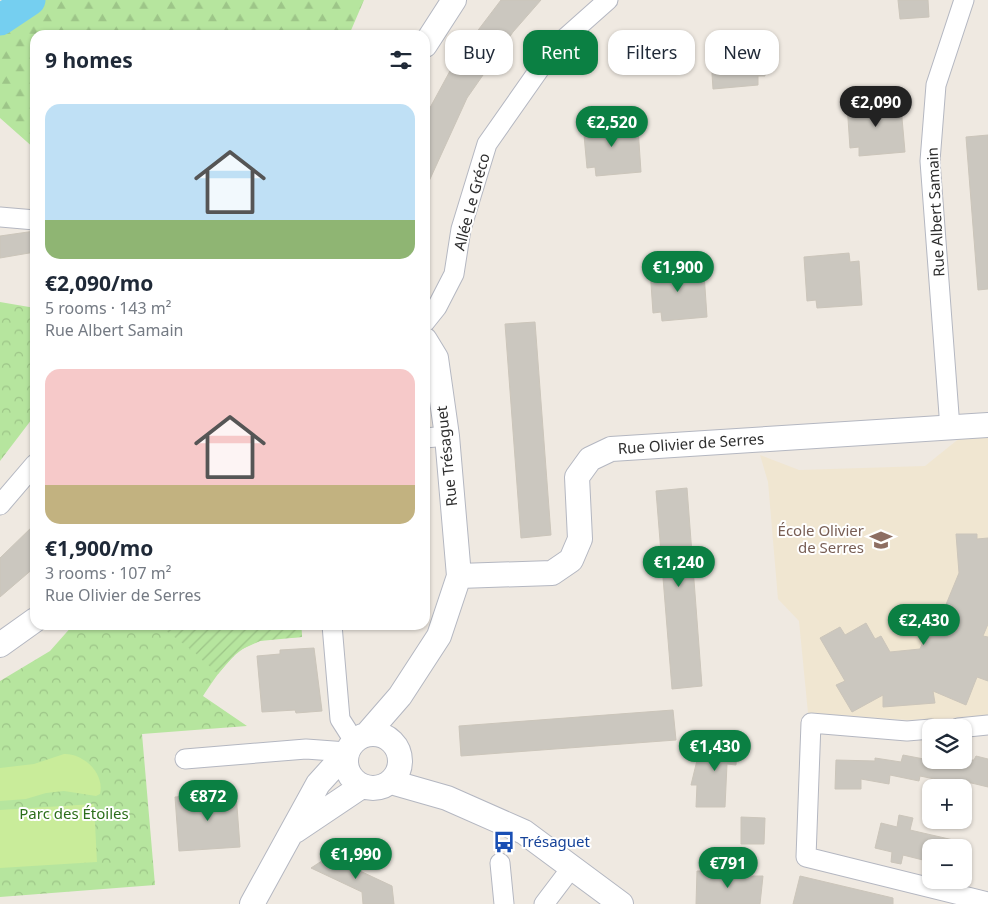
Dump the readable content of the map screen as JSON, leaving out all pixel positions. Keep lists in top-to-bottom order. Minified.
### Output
{"streets":{"street":["Allée Le Gréco","Rue Albert Samain","Rue Olivier de Serres","Rue Trésaguet"]},"crossings":[["Rue Albert Samain","Rue Olivier de Serres"],["Rue Olivier de Serres","Rue Trésaguet"]],"parks":["Parc des Étoiles"],"places":{"school or university":["École Olivier de Serres"],"bus stop":["Trésaguet"]},"page":{"chip":["Buy","Rent","Filters","New"],"heading":"9 homes","price":["€2,090","€2,520","€1,900","€1,240","€2,430","€1,430","€872","€1,990","€791"],"list":[{"name":"€2,090/mo","note":"5 rooms · 143 m² · Rue Albert Samain"},{"name":"€1,900/mo","note":"3 rooms · 107 m² · Rue Olivier de Serres"}],"map_buttons":["+","−"]}}
